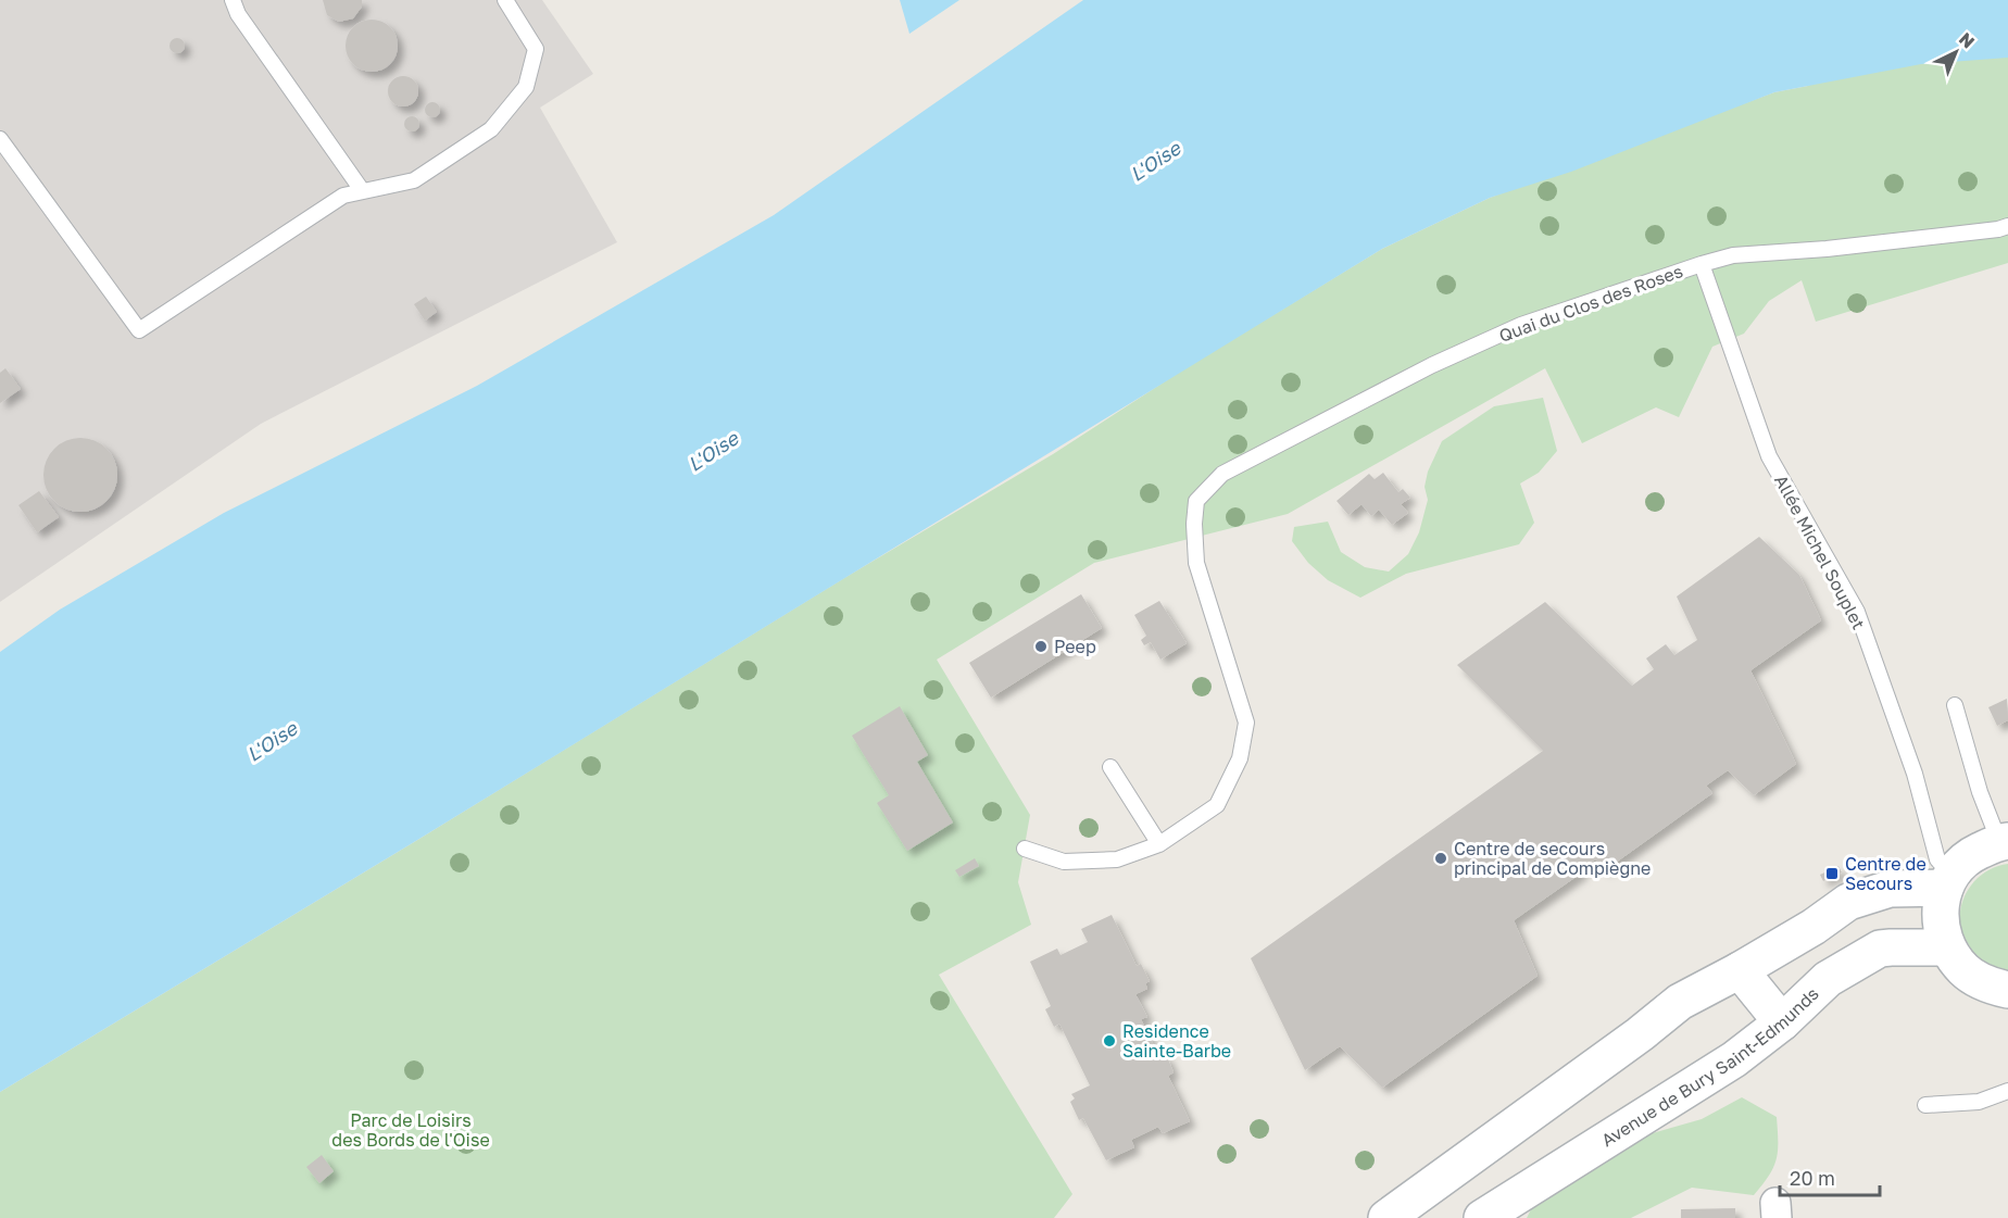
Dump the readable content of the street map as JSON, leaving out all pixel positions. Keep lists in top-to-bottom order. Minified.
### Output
{"streets":{"main road":["Avenue de Bury Saint-Edmunds"],"lane":["Quai du Clos des Roses","Allée Michel Souplet"]},"crossings":[["Quai du Clos des Roses","Allée Michel Souplet"]],"water":["L'Oise"],"parks":["Parc de Loisirs des Bords de l'Oise"],"places":{"other":["Peep","Centre de secours principal de Compiègne","Residence Sainte-Barbe"],"transit":["Centre de Secours"]},"scale_bar":"20 m","north":"top right"}
